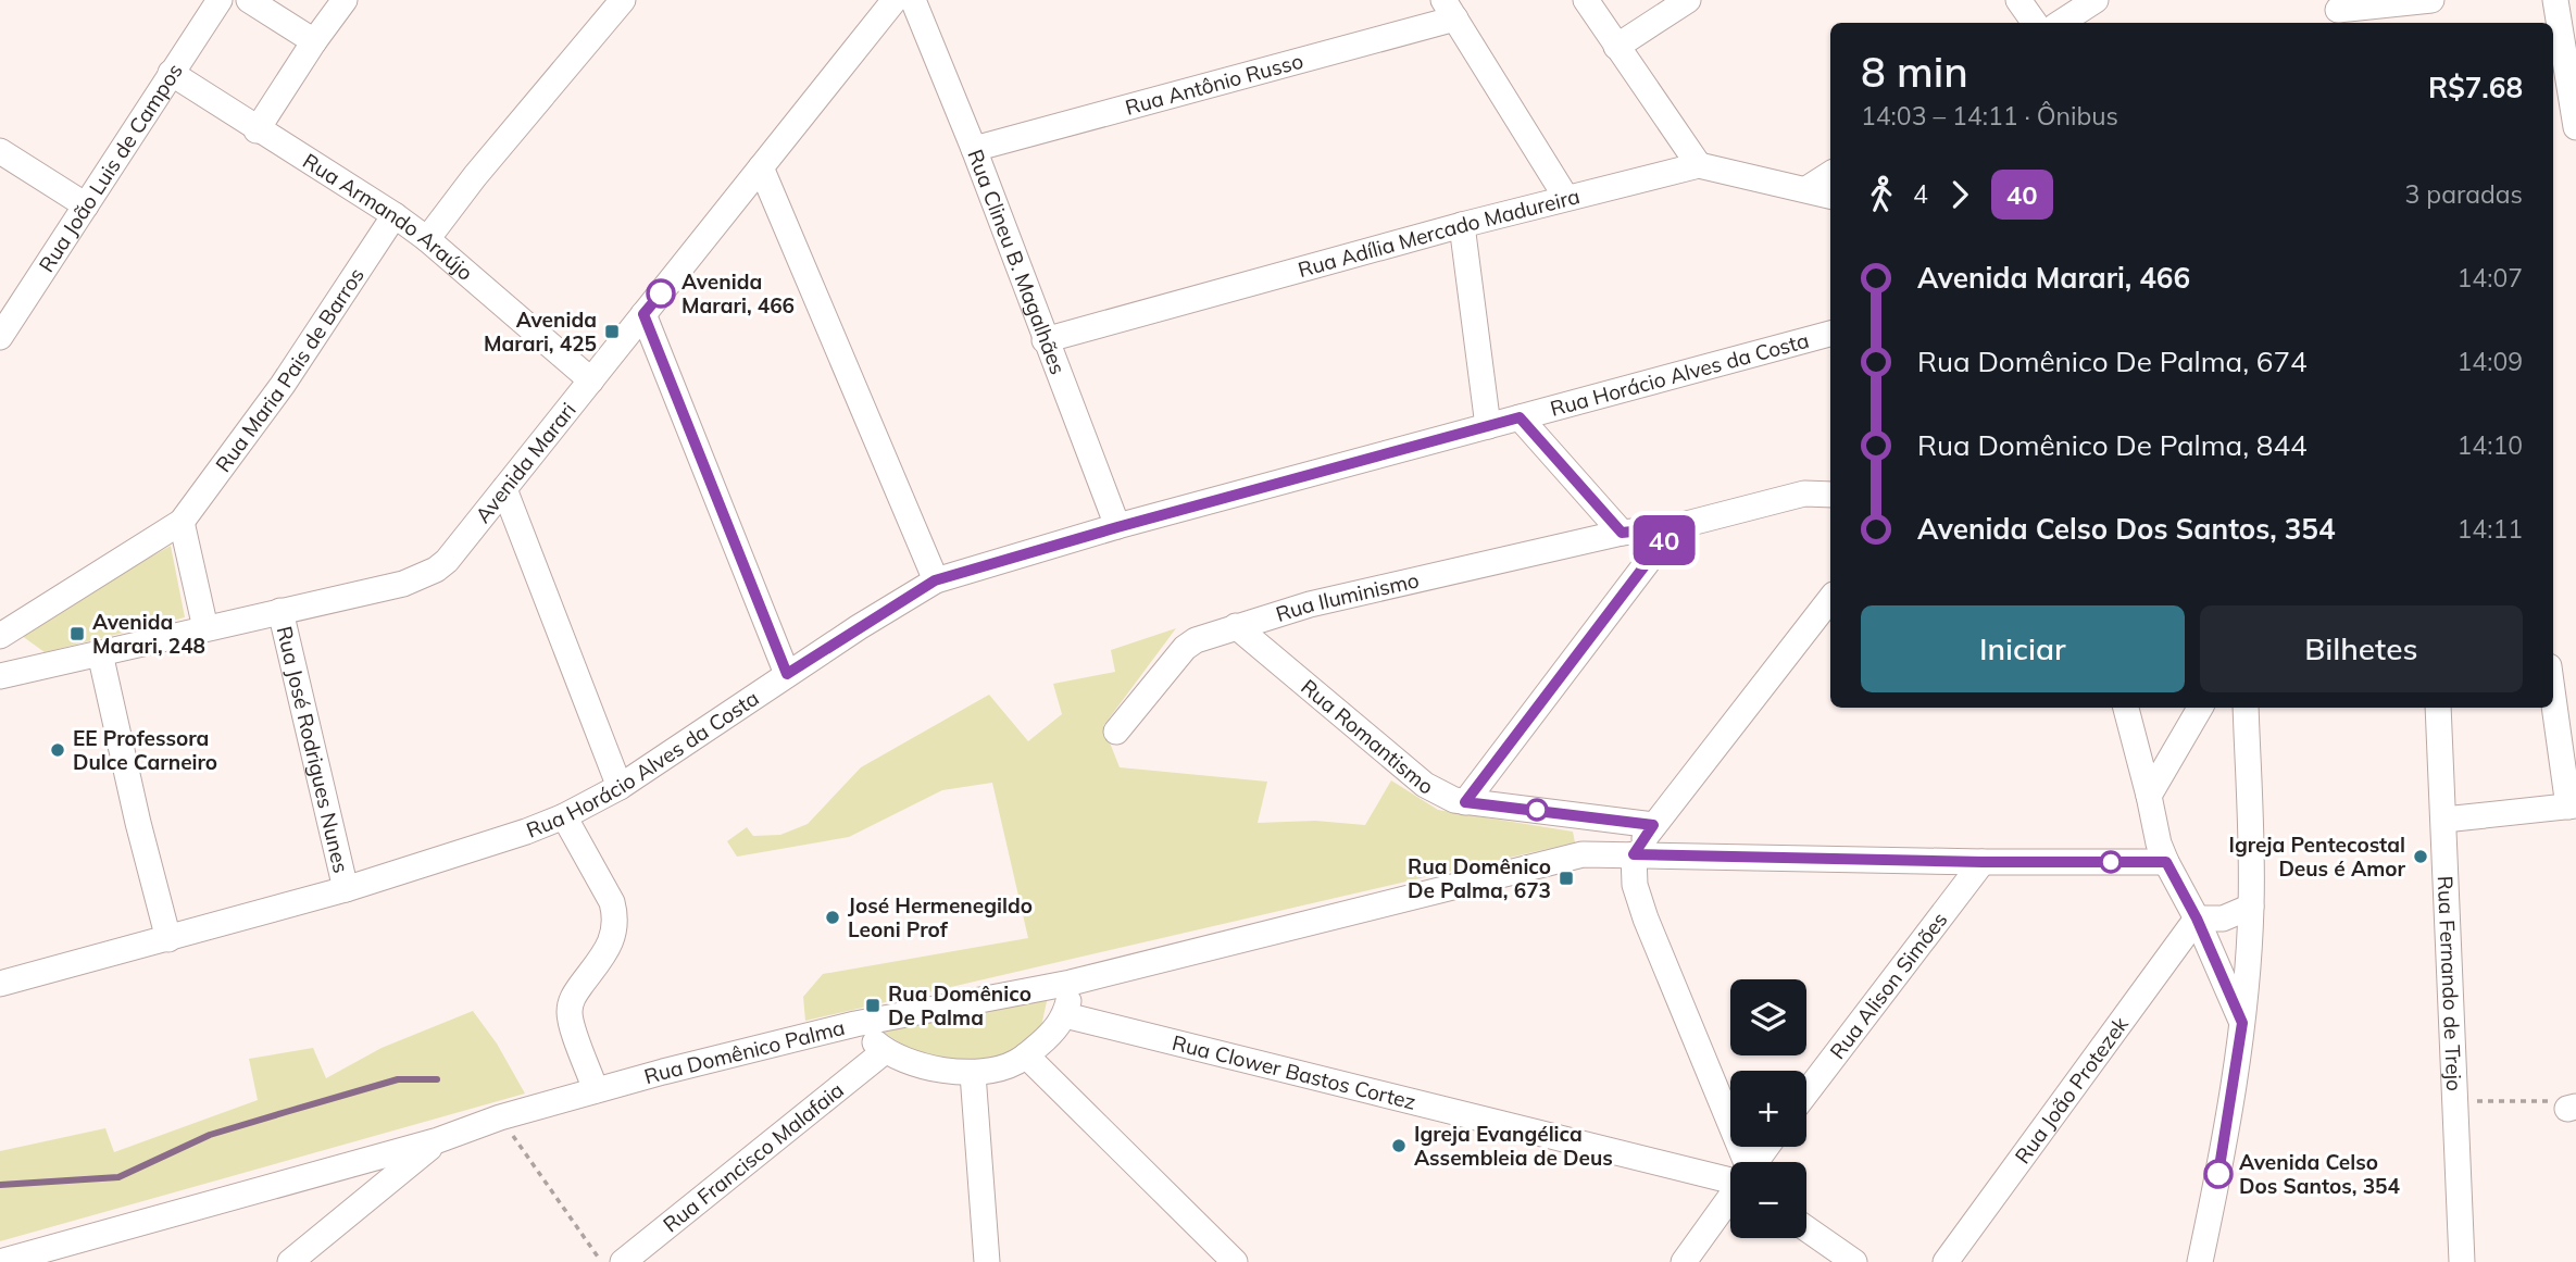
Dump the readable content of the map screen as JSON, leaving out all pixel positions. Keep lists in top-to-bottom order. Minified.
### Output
{"streets":{"street":["Rua Antônio Russo","Rua João Luis de Campos","Rua Armando Araújo","Rua Adília Mercado Madureira","Rua Clineu B. Magalhães","Rua Maria Pais de Barros","Rua Horácio Alves da Costa","Avenida Marari","Rua Iluminismo","Rua Romantismo","Rua José Rodrigues Nunes","Rua Fernando de Trejo","Rua Alison Simões","Rua Domênico Palma","Rua Clower Bastos Cortez","Rua João Protezek","Rua Francisco Malafaia"]},"crossings":[["Rua Antônio Russo","Rua Clineu B. Magalhães"],["Rua João Luis de Campos","Rua Armando Araújo"],["Rua Armando Araújo","Rua Maria Pais de Barros"],["Rua Armando Araújo","Avenida Marari"],["Rua Adília Mercado Madureira","Rua Clineu B. Magalhães"],["Rua Clineu B. Magalhães","Rua Horácio Alves da Costa"],["Rua Horácio Alves da Costa","Rua José Rodrigues Nunes"],["Avenida Marari","Rua José Rodrigues Nunes"],["Rua Iluminismo","Rua Romantismo"]],"places":{"other":["Avenida Marari, 466","EE Professora Dulce Carneiro","Igreja Pentecostal Deus é Amor","José Hermenegildo Leoni Prof","Igreja Evangélica Assembleia de Deus","Avenida Celso Dos Santos, 354"],"transit":["Avenida Marari, 425","Avenida Marari, 248","Rua Domênico De Palma, 673","Rua Domênico De Palma"]},"lines":["bus line 40"],"page":{"on_map":"40","heading":["8 min","14:03 – 14:11 · Ônibus","R$7.68"],"legs":["4","40","3 paradas"],"list":[{"name":"Avenida Marari, 466","value":"14:07"},{"name":"Rua Domênico De Palma, 674","value":"14:09"},{"name":"Rua Domênico De Palma, 844","value":"14:10"},{"name":"Avenida Celso Dos Santos, 354","value":"14:11"}],"buttons":["Iniciar","Bilhetes"],"map_buttons":["+","−"]}}
